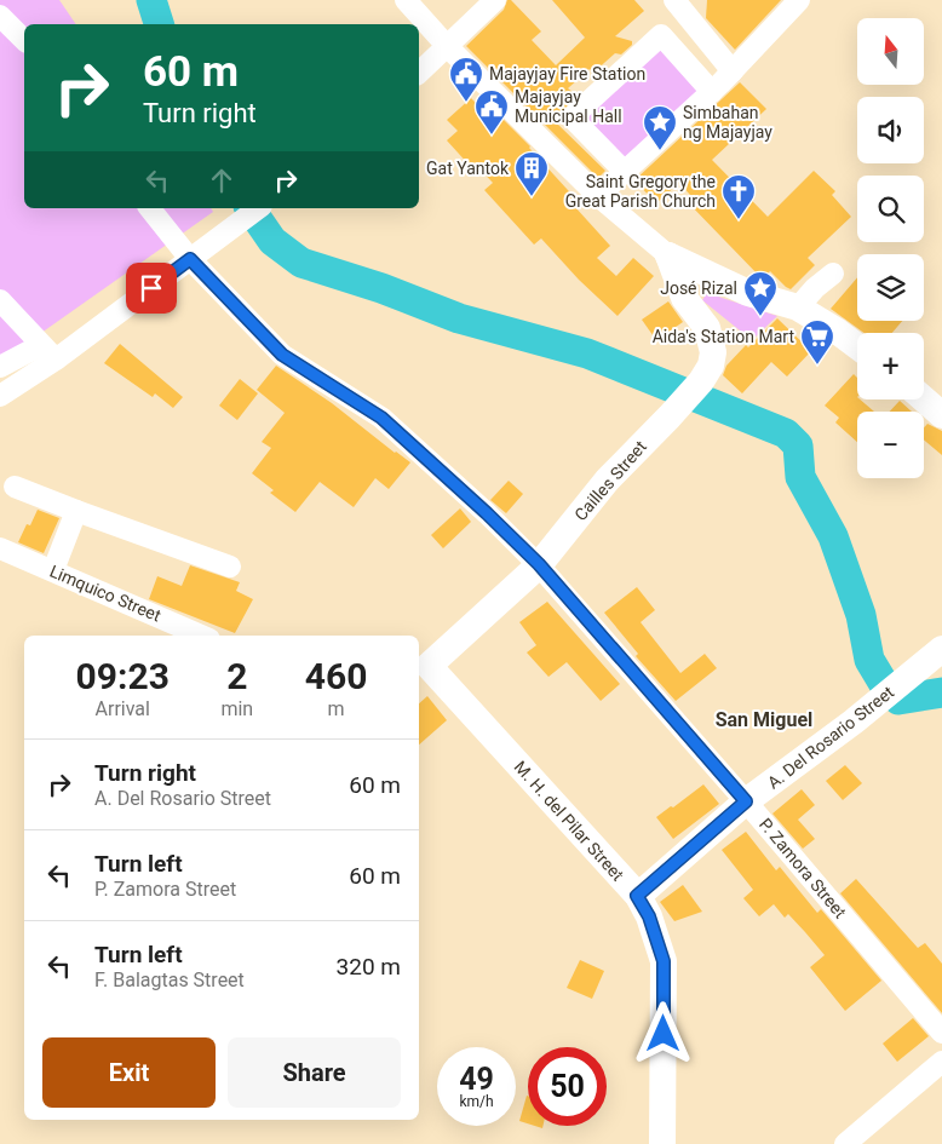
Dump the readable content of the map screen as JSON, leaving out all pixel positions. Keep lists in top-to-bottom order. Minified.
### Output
{"streets":{"main road":["Cailles Street","A. Del Rosario Street","M. H. del Pilar Street"],"street":["Limquico Street","P. Zamora Street"]},"crossings":[["Cailles Street","M. H. del Pilar Street"],["Cailles Street","P. Zamora Street"],["A. Del Rosario Street","M. H. del Pilar Street"],["A. Del Rosario Street","P. Zamora Street"]],"districts":["San Miguel"],"places":{"public building":["Majayjay Fire Station","Majayjay Municipal Hall"],"place":["Simbahan ng Majayjay","José Rizal"],"building":["Gat Yantok"],"church":["Saint Gregory the Great Parish Church"],"supermarket":["Aida's Station Mart"]},"north":"top","page":{"map_buttons":["+","−"],"turn":["60 m","Turn right"],"eta":["09:23","Arrival","2","min","460","m"],"list":[{"name":"Turn right","note":"A. Del Rosario Street","value":"60 m"},{"name":"Turn left","note":"P. Zamora Street","value":"60 m"},{"name":"Turn left","note":"F. Balagtas Street","value":"320 m"}],"buttons":["Exit","Share"],"speed":"49 km/h","limit":"50"}}
